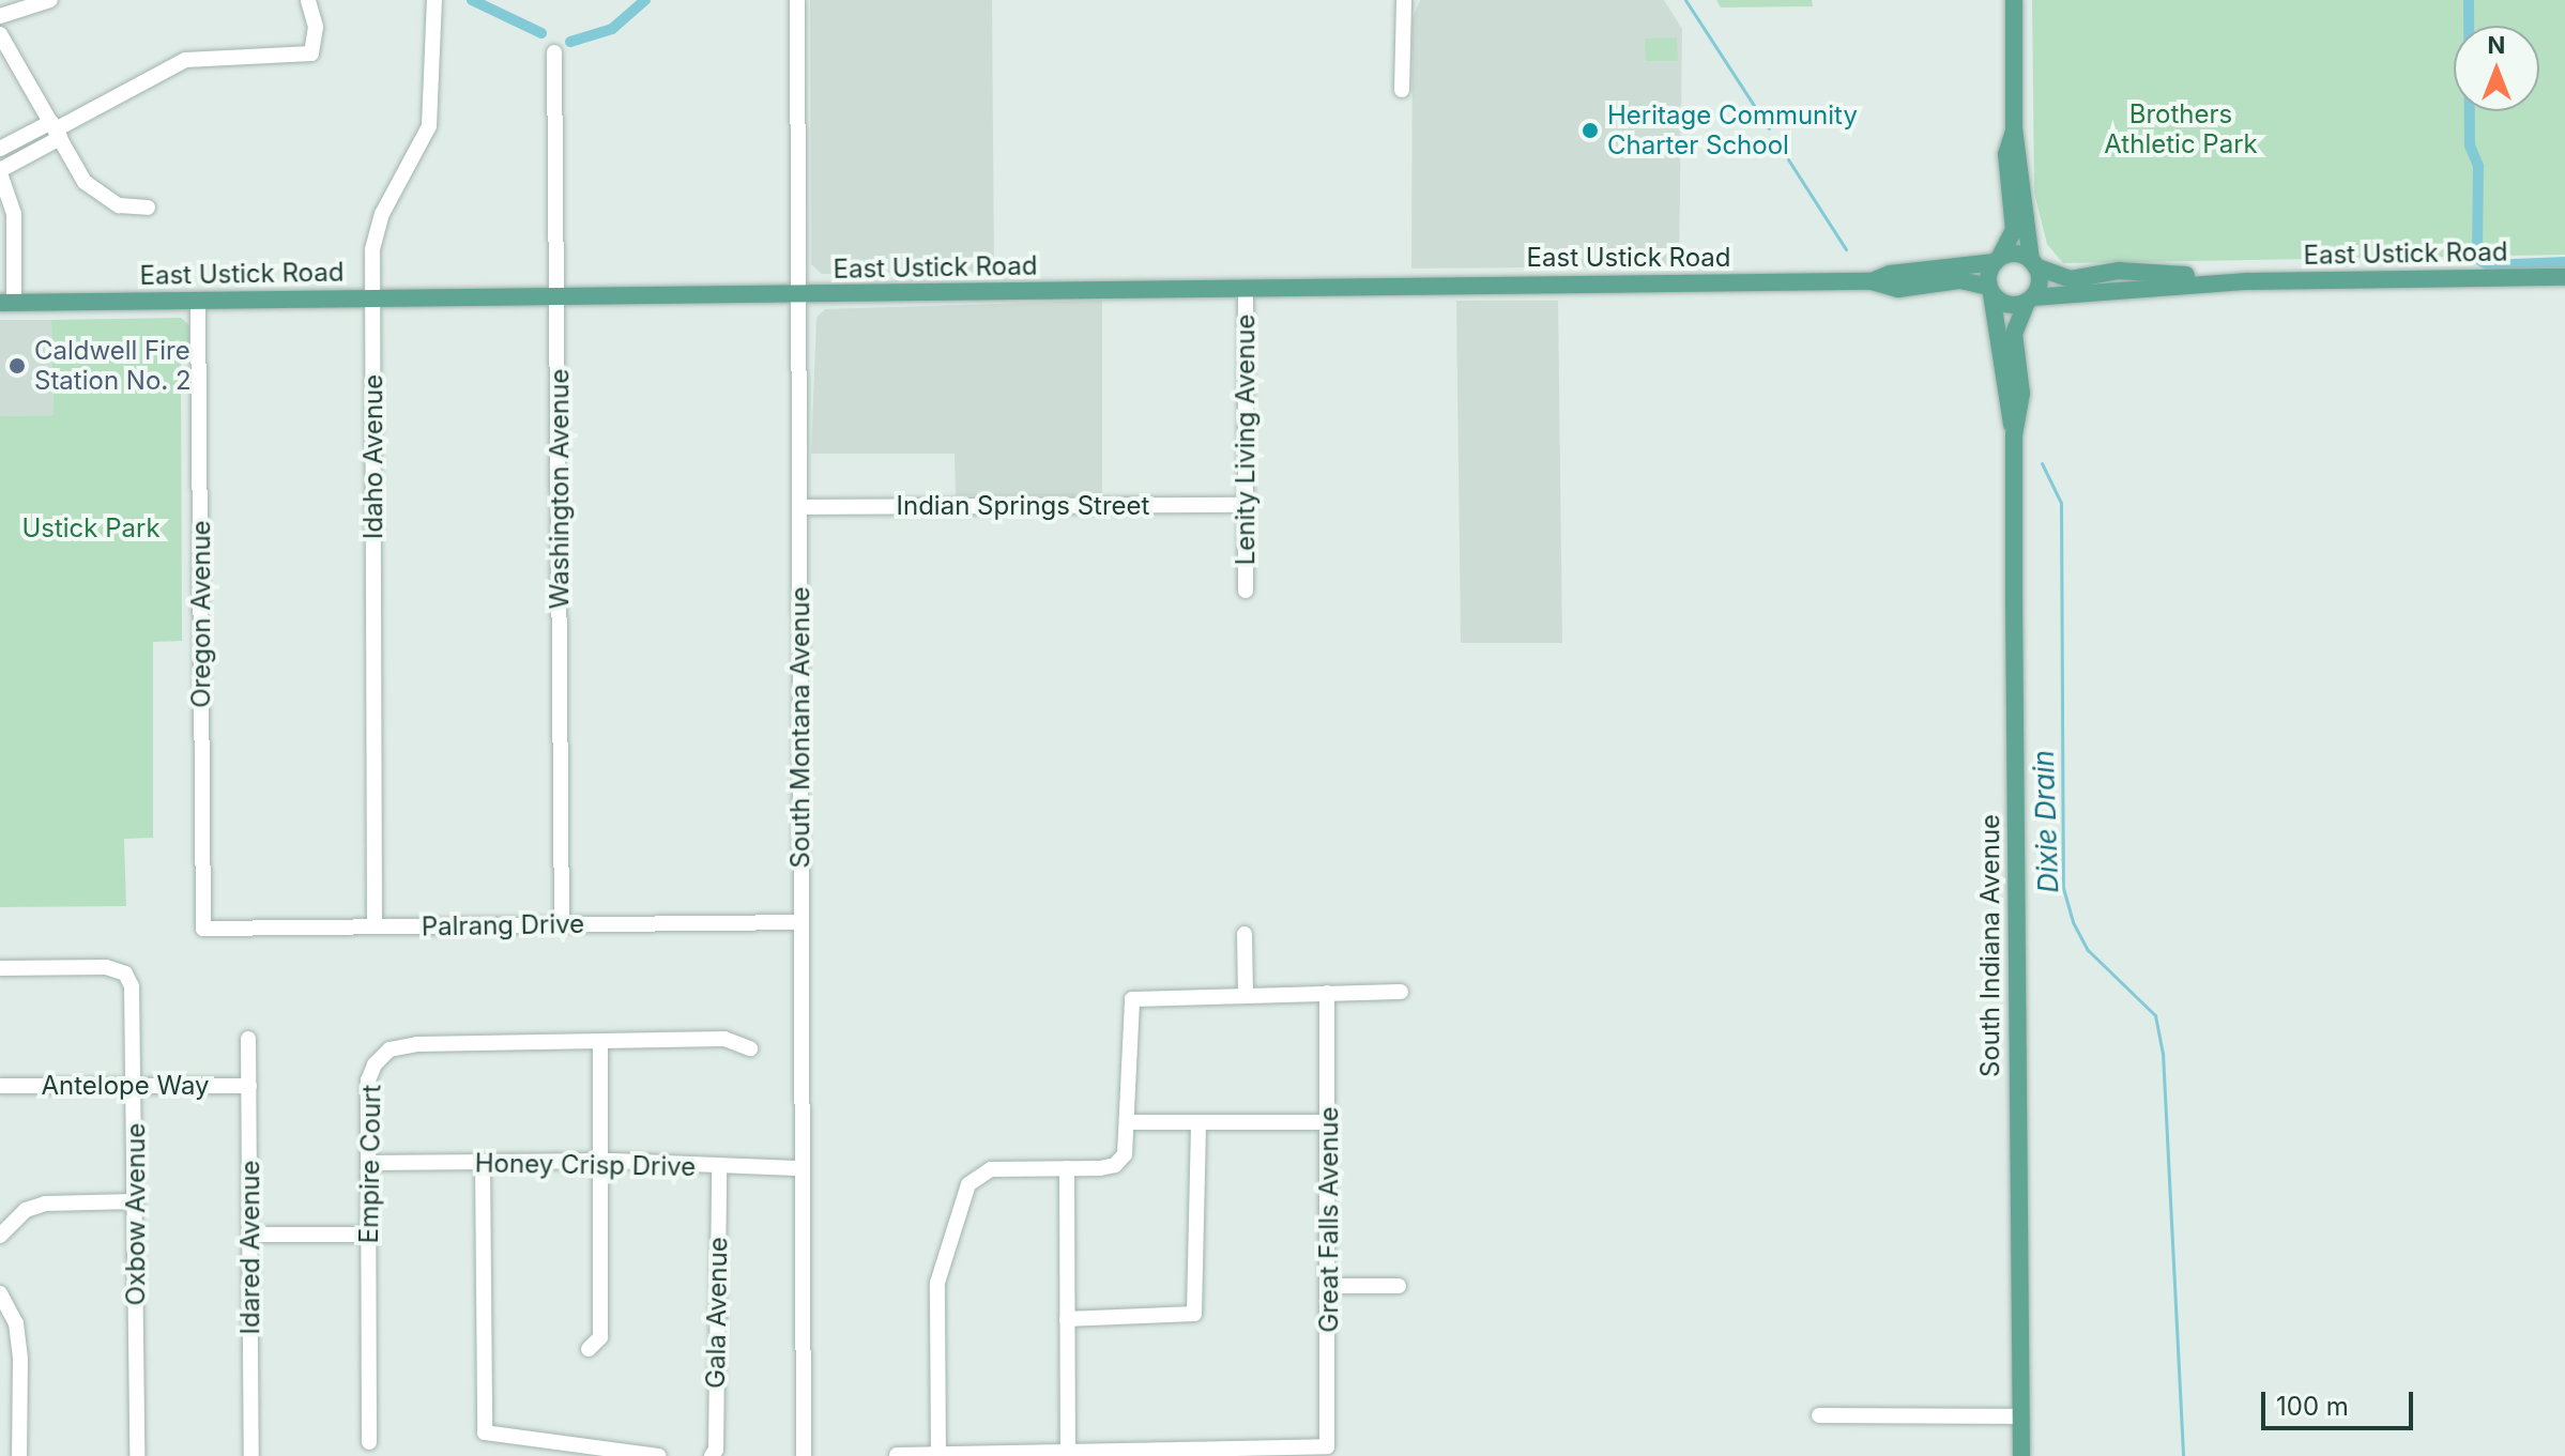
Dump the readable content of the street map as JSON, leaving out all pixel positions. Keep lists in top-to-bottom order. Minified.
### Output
{"streets":{"main road":["East Ustick Road","South Indiana Avenue"],"street":["Lenity Living Avenue","Idaho Avenue","Washington Avenue","Indian Springs Street","Oregon Avenue","South Montana Avenue","Palrang Drive","Antelope Way","Empire Court","Honey Crisp Drive","Oxbow Avenue","Great Falls Avenue","Idared Avenue","Gala Avenue"]},"crossings":[["East Ustick Road","Lenity Living Avenue"],["East Ustick Road","Idaho Avenue"],["East Ustick Road","Washington Avenue"],["East Ustick Road","Oregon Avenue"],["East Ustick Road","South Montana Avenue"],["East Ustick Road","South Indiana Avenue"],["Lenity Living Avenue","Indian Springs Street"],["Idaho Avenue","Palrang Drive"],["Washington Avenue","Palrang Drive"],["Indian Springs Street","South Montana Avenue"],["Oregon Avenue","Palrang Drive"],["South Montana Avenue","Palrang Drive"],["South Montana Avenue","Honey Crisp Drive"],["Antelope Way","Oxbow Avenue"],["Antelope Way","Idared Avenue"],["Empire Court","Honey Crisp Drive"],["Honey Crisp Drive","Gala Avenue"]],"water":["Dixie Drain"],"parks":["Brothers Athletic Park","Ustick Park"],"places":["Heritage Community Charter School","Caldwell Fire Station No. 2"],"scale_bar":"100 m","north":"top"}
